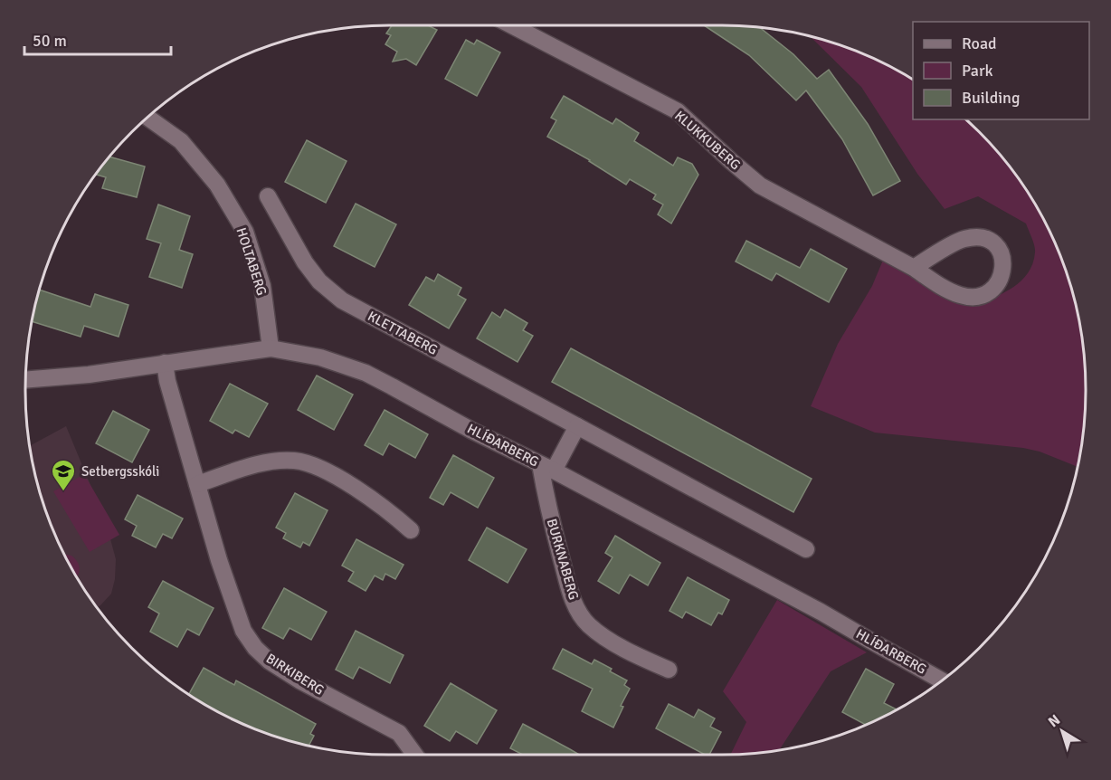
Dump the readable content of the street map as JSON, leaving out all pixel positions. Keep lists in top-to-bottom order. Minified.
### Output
{"streets":{"street":["KLUKKUBERG","HOLTABERG","KLETTABERG","HLÍÐARBERG","BURKNABERG","BIRKIBERG"]},"crossings":[["HOLTABERG","HLÍÐARBERG"],["HLÍÐARBERG","BURKNABERG"],["HLÍÐARBERG","BIRKIBERG"]],"places":{"school or university":["Setbergsskóli"]},"legend":["Road","Park","Building"],"scale_bar":"50 m","north":"top left"}
